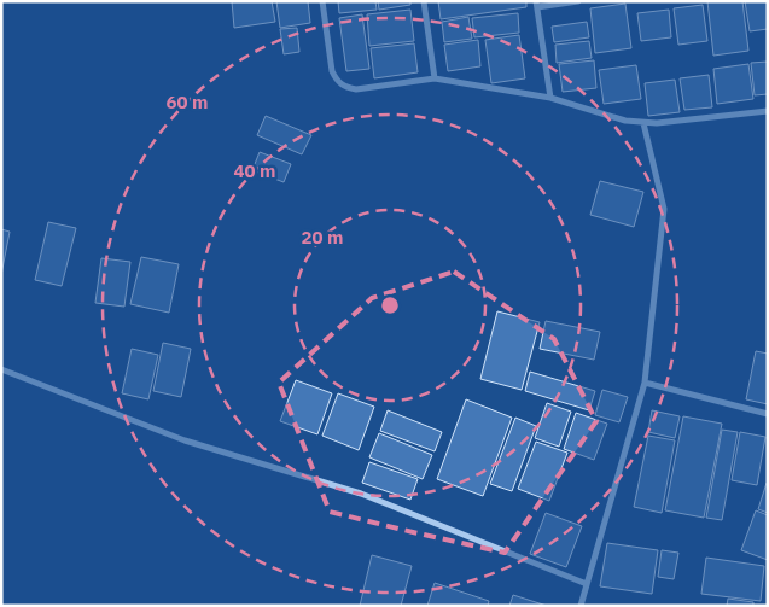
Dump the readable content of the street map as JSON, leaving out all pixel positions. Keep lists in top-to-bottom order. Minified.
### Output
{"rings":["60 m","40 m","20 m"]}
